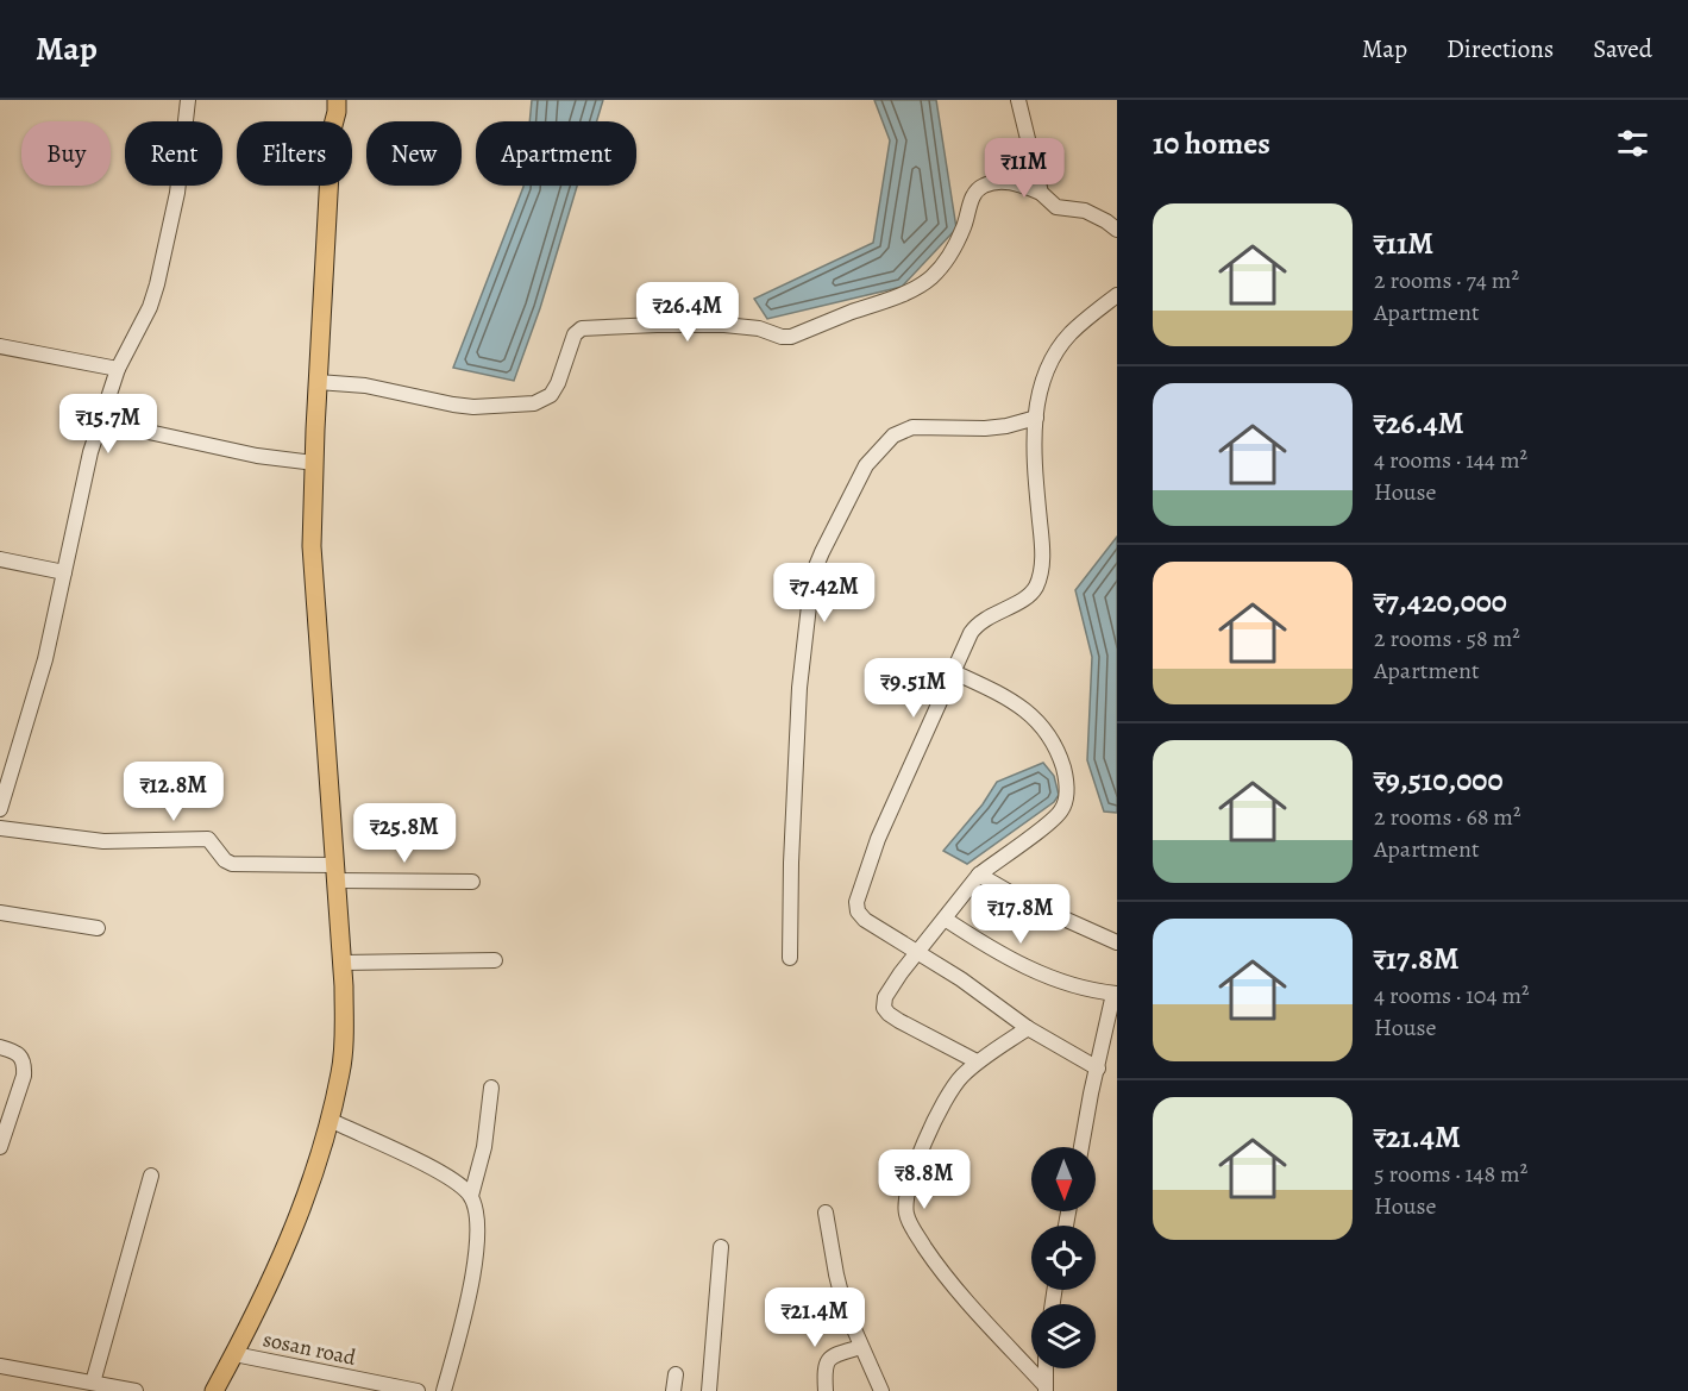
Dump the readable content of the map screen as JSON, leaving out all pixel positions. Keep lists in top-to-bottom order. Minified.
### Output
{"streets":{"street":["sosan road"]},"north":"bottom","page":{"header":"Map","nav":["Map","Directions","Saved"],"heading":"10 homes","chip":["Buy","Rent","Filters","New","Apartment"],"price":["₹11M","₹26.4M","₹15.7M","₹7.42M","₹9.51M","₹12.8M","₹25.8M","₹17.8M","₹8.8M","₹21.4M"],"list":[{"name":"₹11M","note":"2 rooms · 74 m² · Apartment"},{"name":"₹26.4M","note":"4 rooms · 144 m² · House"},{"name":"₹7,420,000","note":"2 rooms · 58 m² · Apartment"},{"name":"₹9,510,000","note":"2 rooms · 68 m² · Apartment"},{"name":"₹17.8M","note":"4 rooms · 104 m² · House"},{"name":"₹21.4M","note":"5 rooms · 148 m² · House"}]}}
